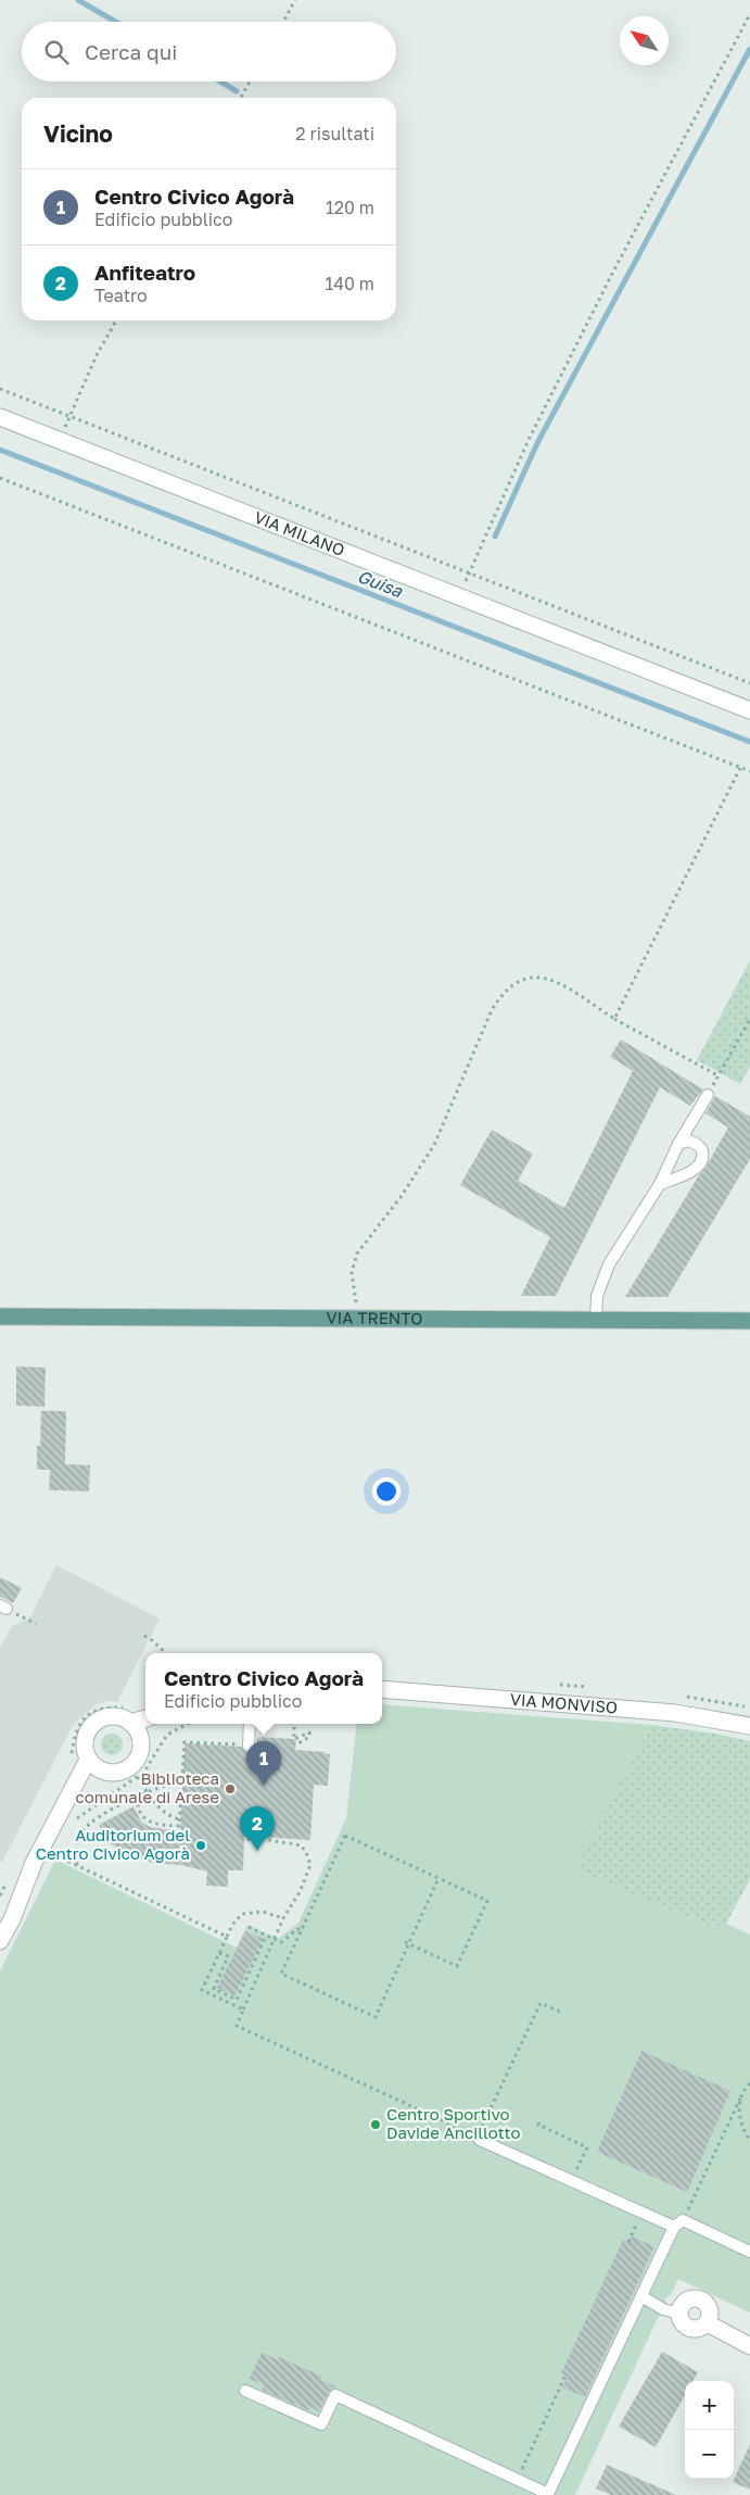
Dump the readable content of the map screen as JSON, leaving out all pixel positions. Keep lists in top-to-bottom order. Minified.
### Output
{"streets":{"main road":["VIA TRENTO"],"street":["VIA MILANO","VIA MONVISO"]},"water":["Guisa"],"places":["Biblioteca comunale di Arese","Auditorium del Centro Civico Agorà","Centro Sportivo Davide Ancillotto"],"north":"top left","page":{"search":"Cerca qui","heading":["Vicino","2 risultati"],"list":[{"mark":"1","name":"Centro Civico Agorà","note":"Edificio pubblico","value":"120 m"},{"mark":"2","name":"Anfiteatro","note":"Teatro","value":"140 m"}],"popup":["Centro Civico Agorà","Edificio pubblico"],"pins":["1","2"],"map_buttons":["+","−"]}}
